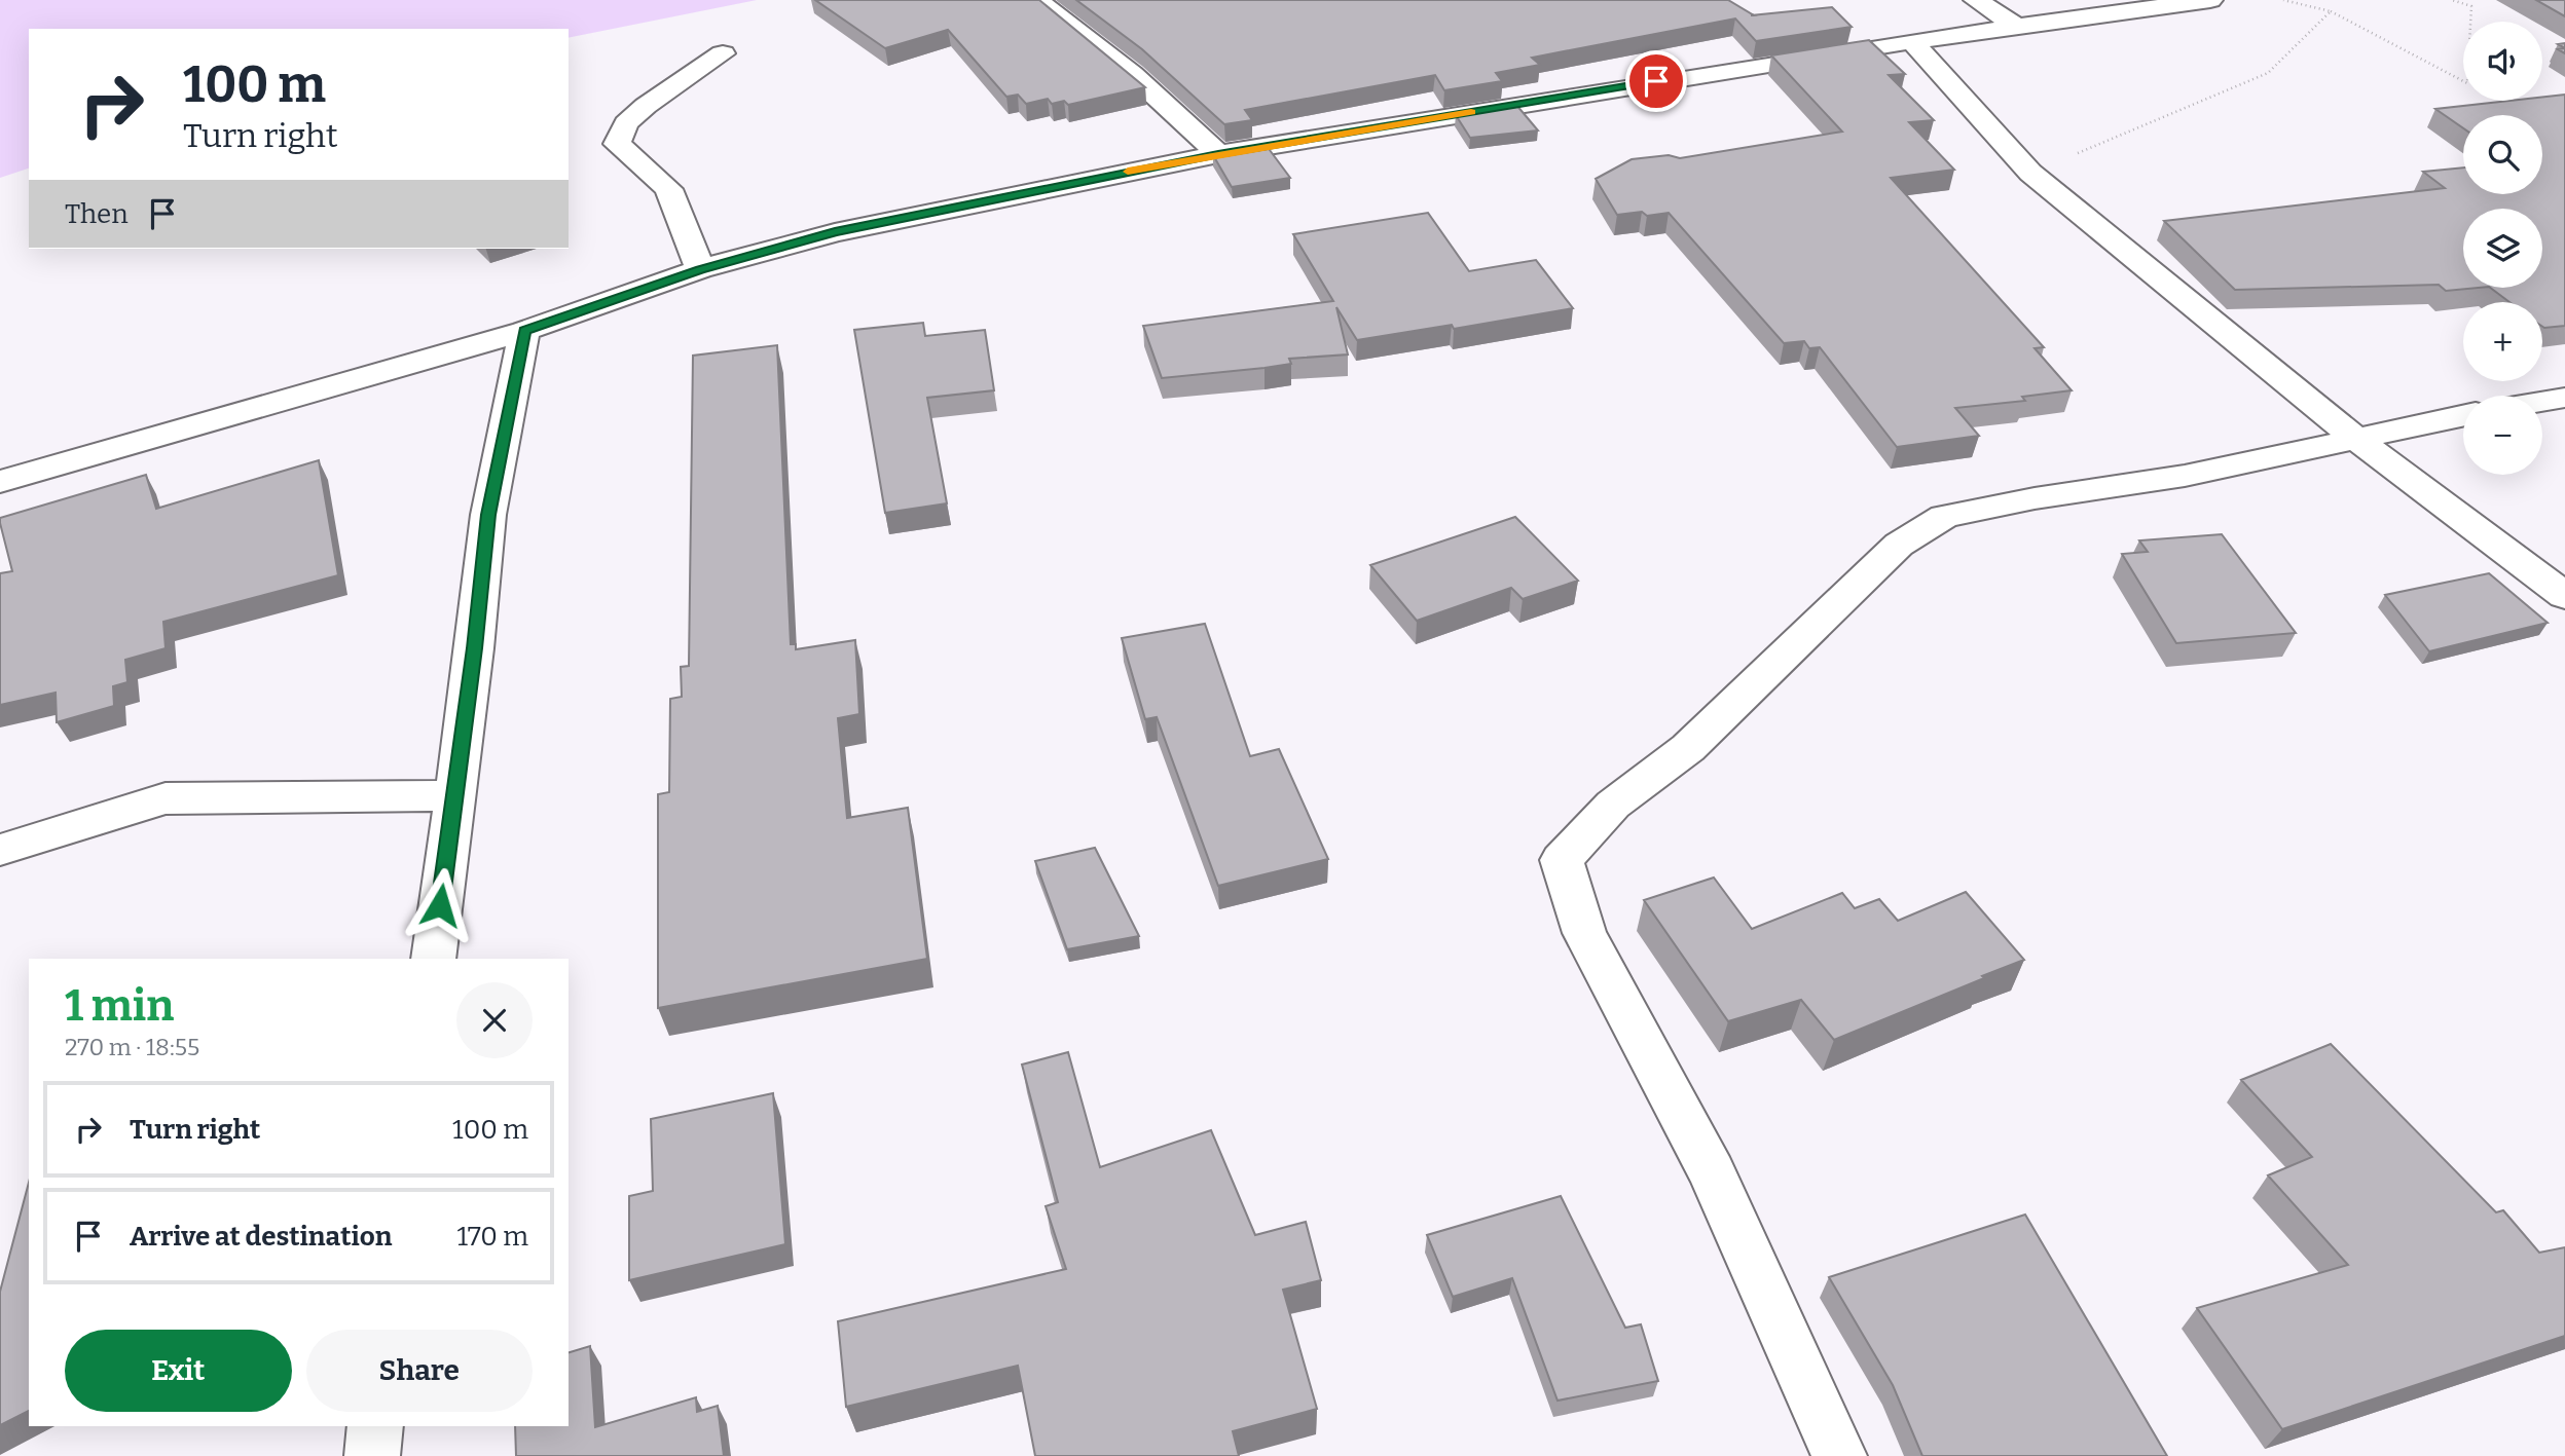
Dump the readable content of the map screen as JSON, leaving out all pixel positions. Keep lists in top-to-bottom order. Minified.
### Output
{"page":{"map_buttons":["+","−"],"turn":["100 m","Turn right"],"then":"Then","heading":["1 min","270 m · 18:55"],"list":[{"name":"Turn right","value":"100 m"},{"name":"Arrive at destination","value":"170 m"}],"buttons":["Exit","Share"]}}
